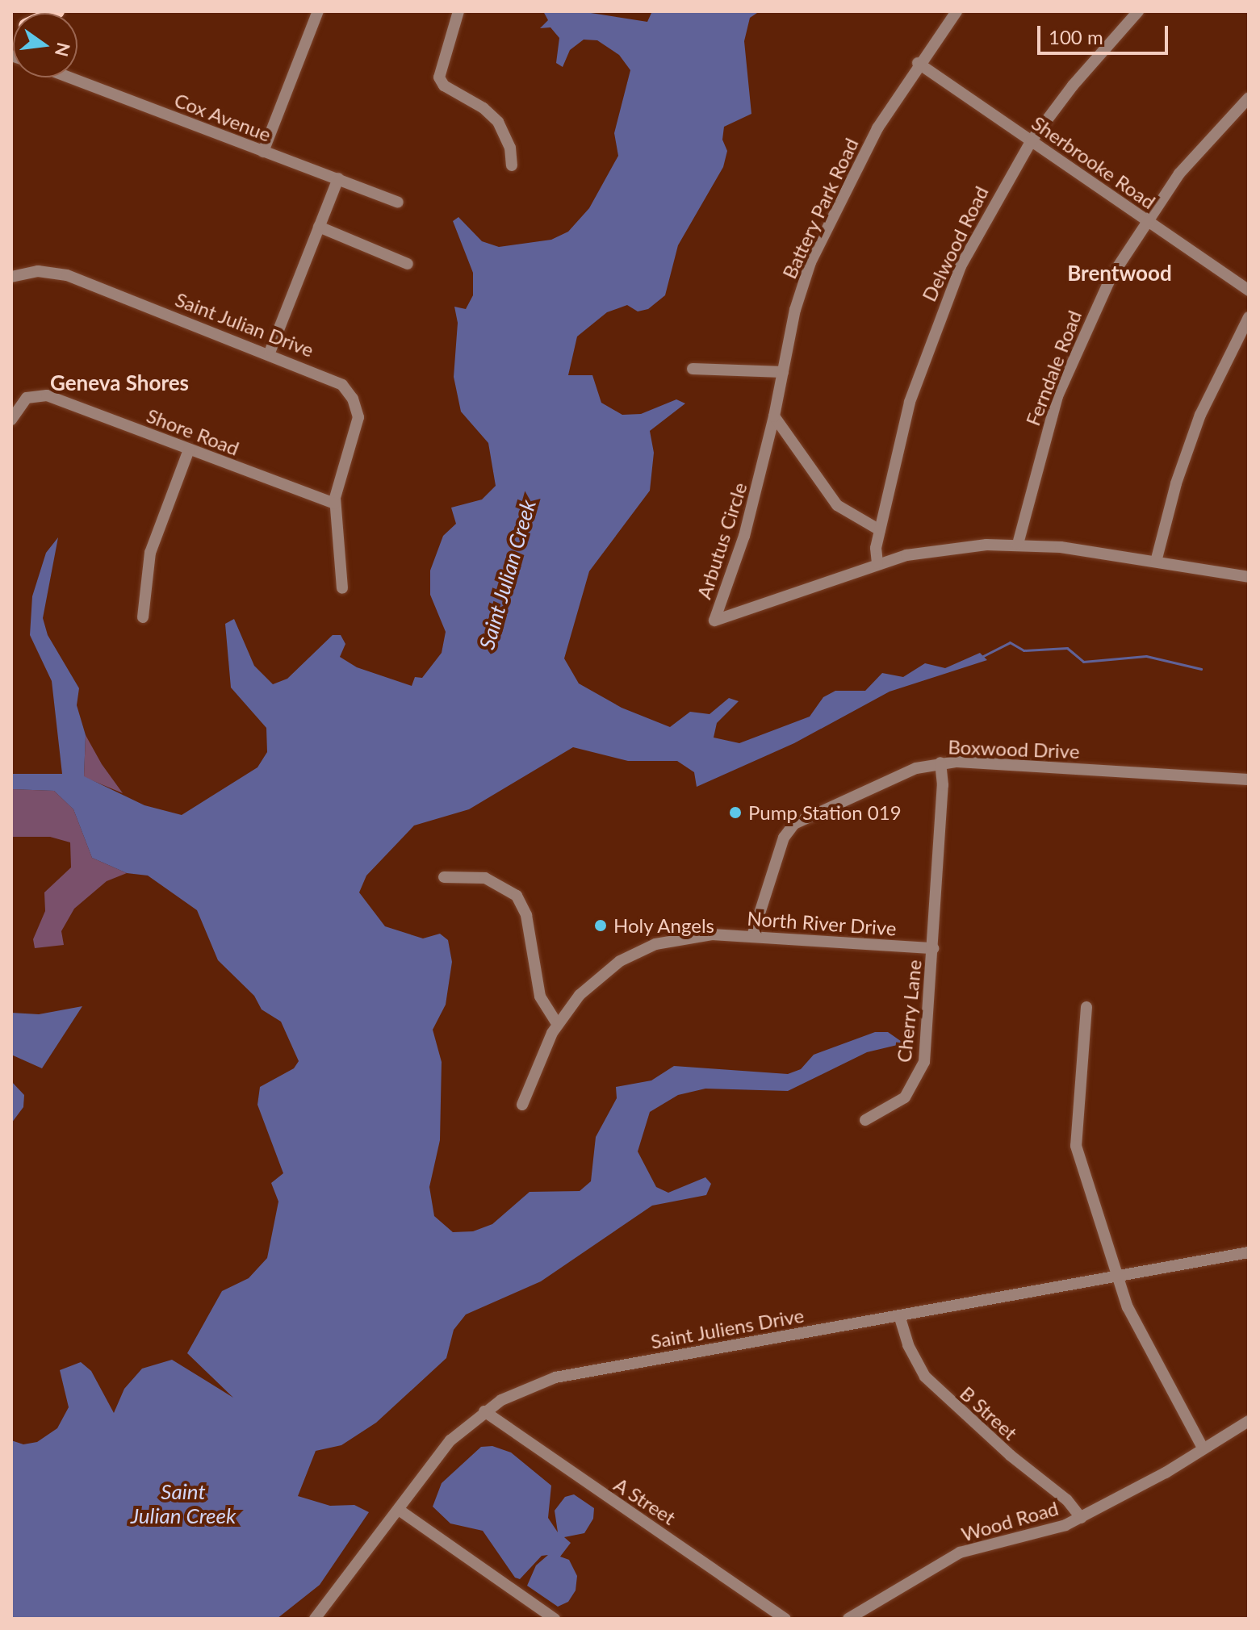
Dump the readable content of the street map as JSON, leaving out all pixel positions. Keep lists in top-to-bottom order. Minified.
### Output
{"streets":{"street":["Cox Avenue","Sherbrooke Road","Battery Park Road","Delwood Road","Saint Julian Drive","Ferndale Road","Shore Road","Arbutus Circle","Boxwood Drive","North River Drive","Cherry Lane","Saint Juliens Drive","B Street","A Street","Wood Road"]},"crossings":[["Sherbrooke Road","Battery Park Road"],["Sherbrooke Road","Delwood Road"],["Sherbrooke Road","Ferndale Road"],["Battery Park Road","Arbutus Circle"],["Saint Julian Drive","Shore Road"],["Boxwood Drive","North River Drive"],["Boxwood Drive","Cherry Lane"],["North River Drive","Cherry Lane"],["Saint Juliens Drive","B Street"],["Saint Juliens Drive","A Street"],["B Street","Wood Road"]],"districts":["Brentwood","Geneva Shores"],"water":["Saint Julian Creek"],"places":["Pump Station 019","Holy Angels"],"scale_bar":"100 m","north":"right"}
